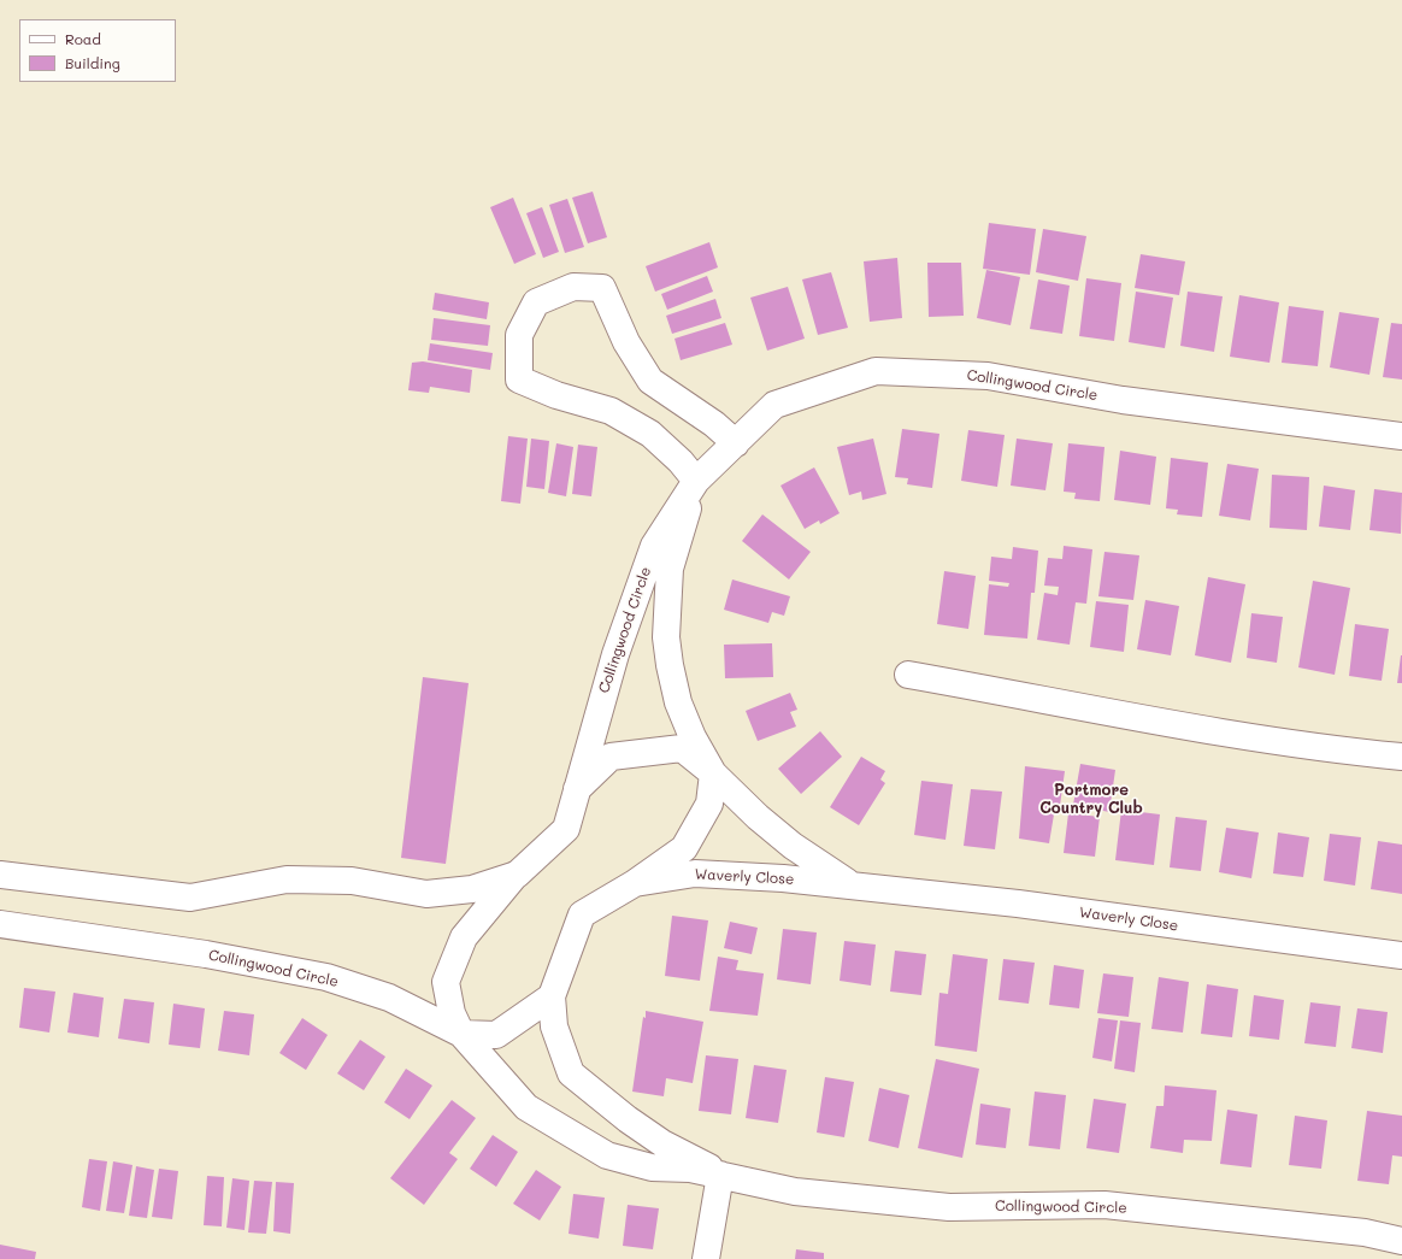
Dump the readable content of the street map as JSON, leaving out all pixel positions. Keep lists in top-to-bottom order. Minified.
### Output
{"streets":{"street":["Collingwood Circle","Waverly Close"]},"crossings":[["Collingwood Circle","Waverly Close"]],"districts":["Portmore Country Club"],"legend":["Road","Building"]}
